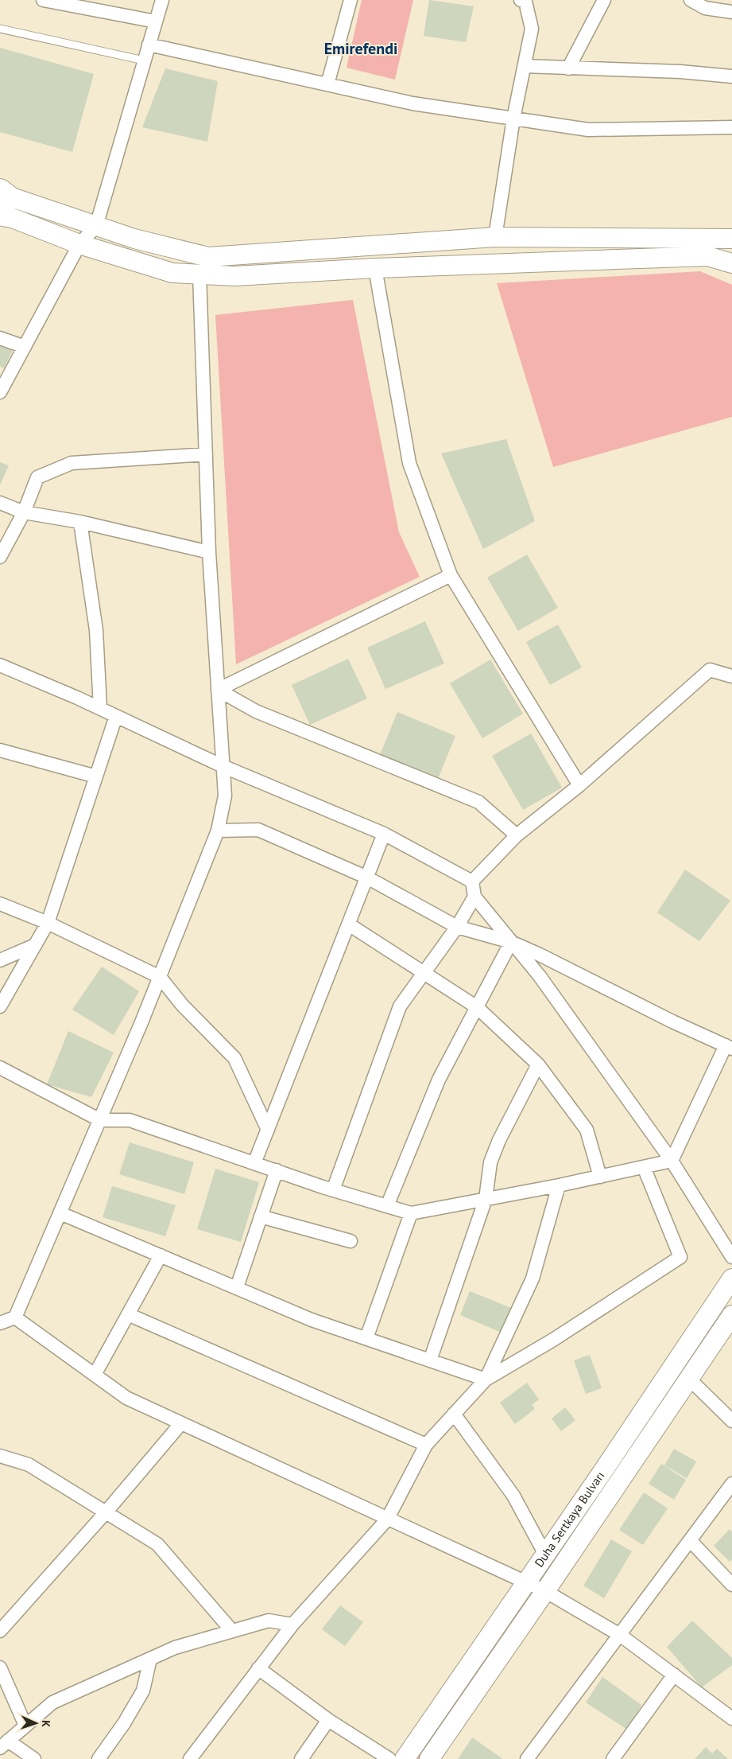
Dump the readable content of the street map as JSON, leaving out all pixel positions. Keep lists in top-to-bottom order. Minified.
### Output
{"streets":{"main road":["Duha Sertkaya Bulvarı"]},"districts":["Emirefendi"],"north":"right"}
